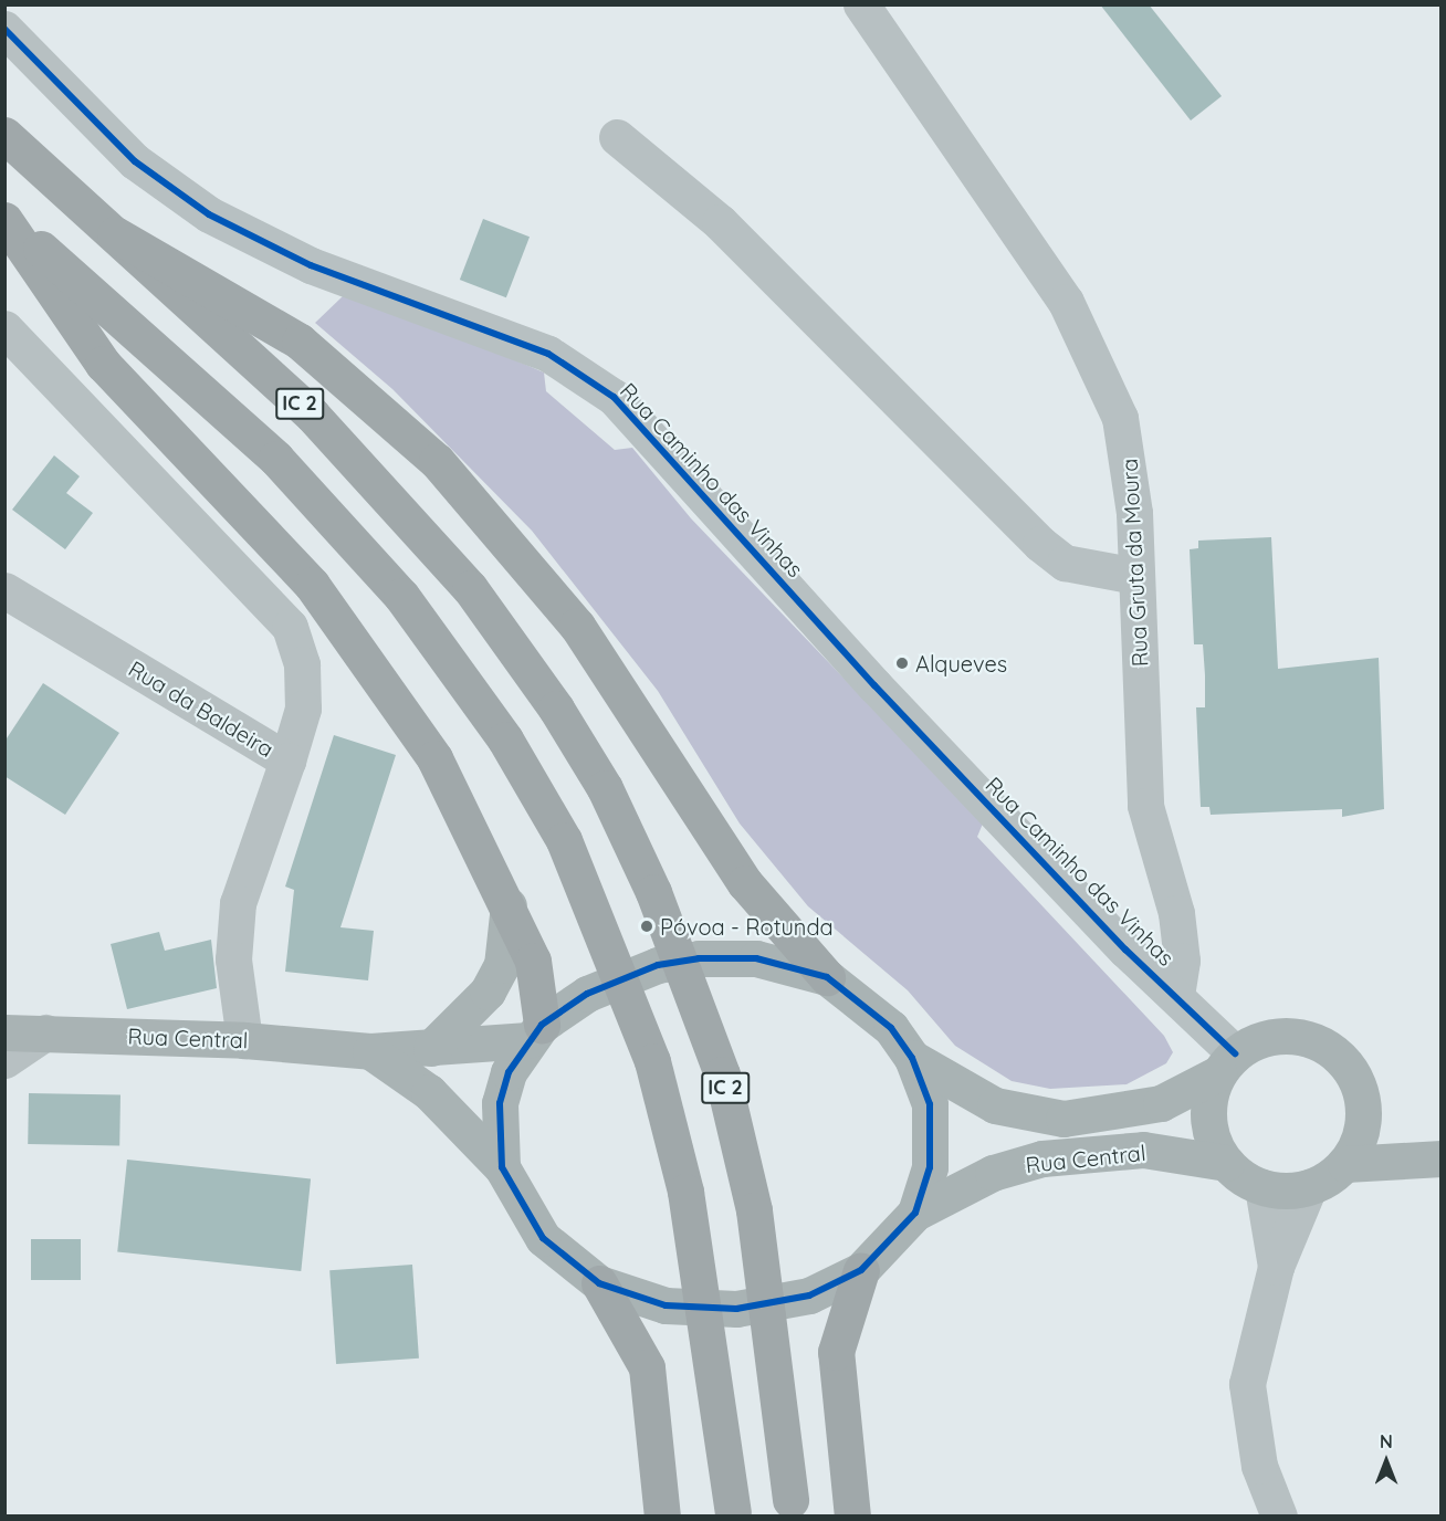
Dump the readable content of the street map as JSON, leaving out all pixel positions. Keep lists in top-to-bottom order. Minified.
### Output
{"streets":{"highway":["IC 2"],"street":["Rua Caminho das Vinhas","Rua Gruta da Moura","Rua da Baldeira","Rua Central"]},"crossings":[["Rua Caminho das Vinhas","Rua Gruta da Moura"],["Rua Caminho das Vinhas","Rua Central"],["Rua da Baldeira","Rua Central"]],"places":["Alqueves","Póvoa - Rotunda"],"north":"top"}
